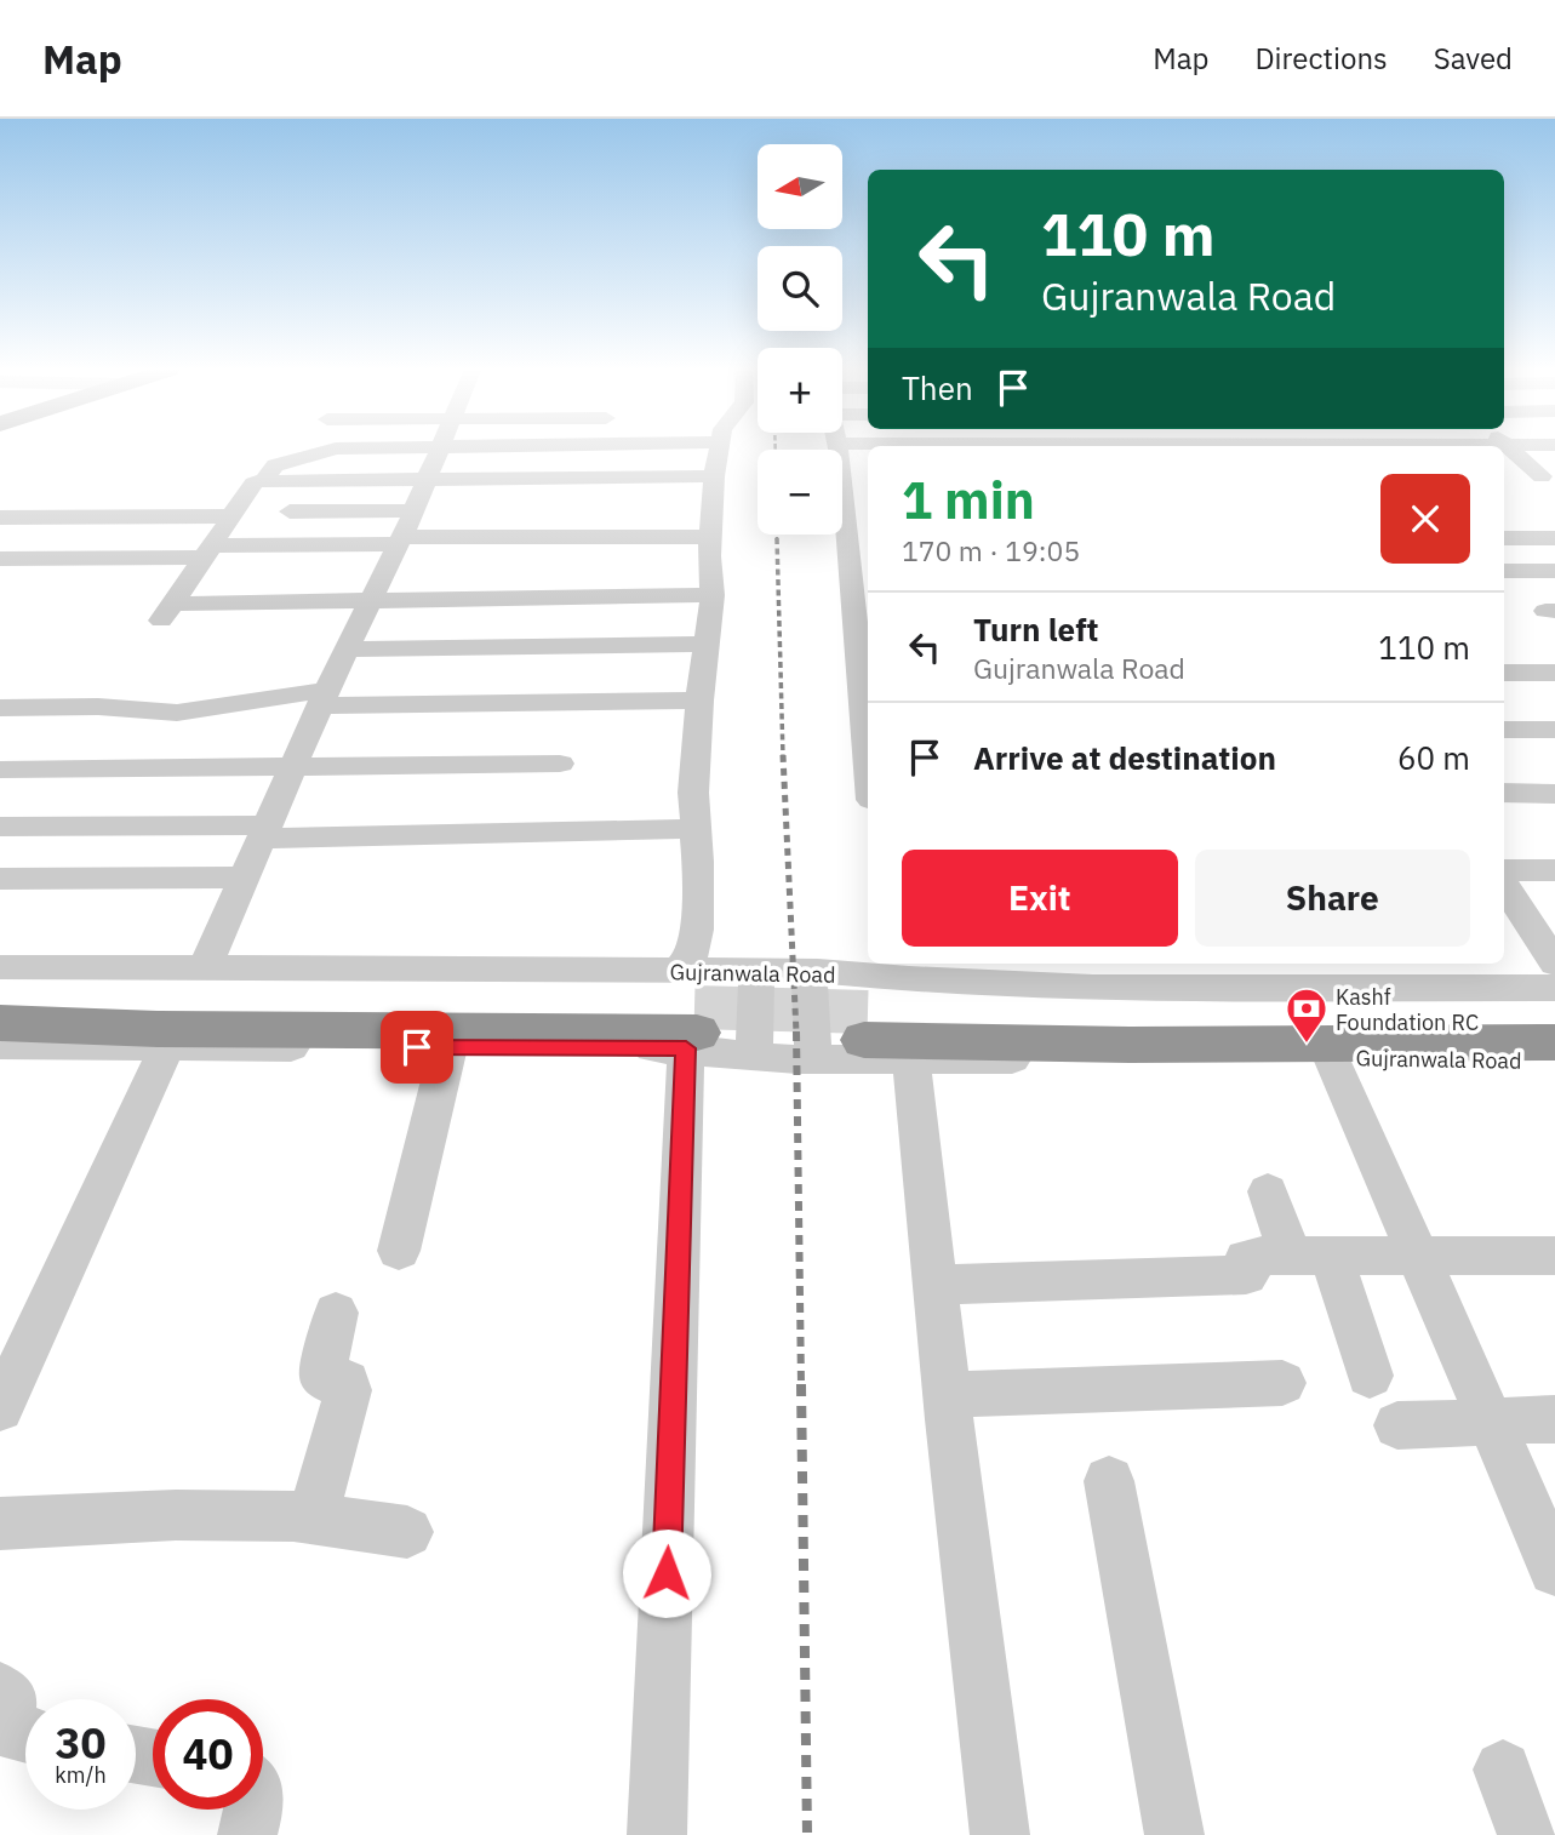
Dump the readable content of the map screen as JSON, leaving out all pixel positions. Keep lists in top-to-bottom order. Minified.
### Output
{"streets":{"highway":["Gujranwala Road"]},"places":{"bank":["Kashf Foundation RC"]},"north":"left","page":{"header":"Map","nav":["Map","Directions","Saved"],"map_buttons":["+","−"],"turn":["110 m","Gujranwala Road"],"then":"Then","heading":["1 min","170 m · 19:05"],"list":[{"name":"Turn left","note":"Gujranwala Road","value":"110 m"},{"name":"Arrive at destination","value":"60 m"}],"buttons":["Exit","Share"],"speed":"30 km/h","limit":"40"}}
